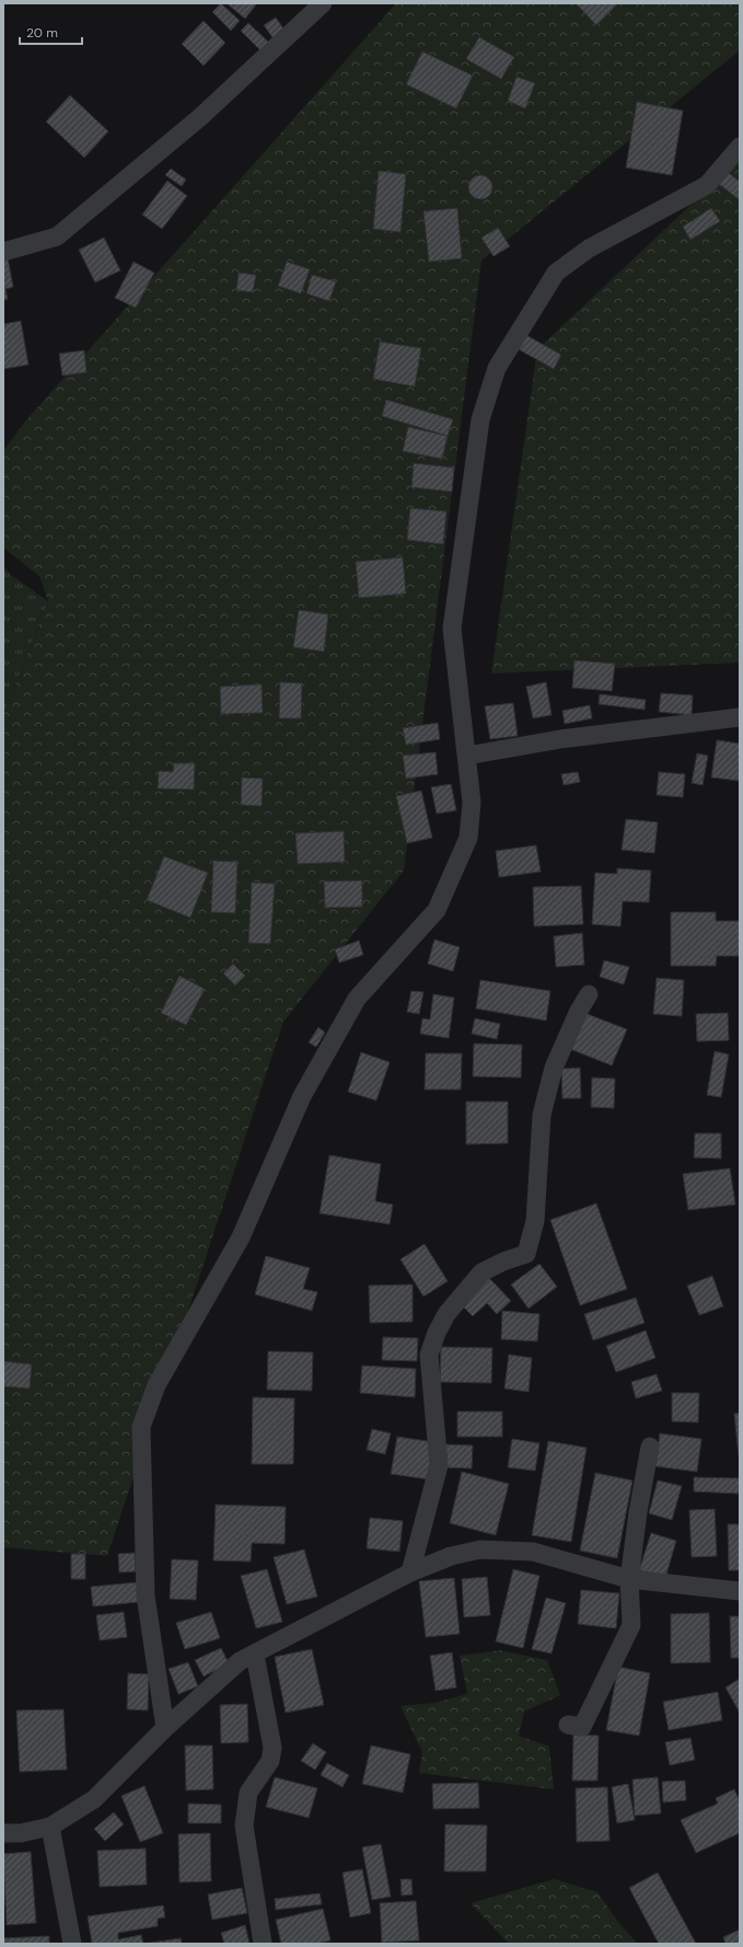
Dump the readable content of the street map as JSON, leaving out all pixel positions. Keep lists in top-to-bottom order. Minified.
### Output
{"scale_bar":"20 m"}
